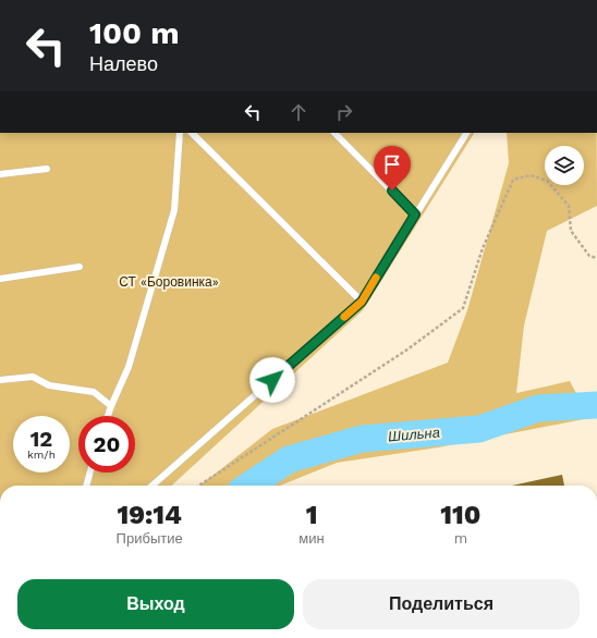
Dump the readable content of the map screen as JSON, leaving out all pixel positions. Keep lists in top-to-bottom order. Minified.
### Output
{"water":["Шильна"],"parks":["СТ «Боровинка»"],"page":{"turn":["100 m","Налево"],"speed":"12 km/h","limit":"20","eta":["19:14","Прибытие","1","мин","110","m"],"buttons":["Выход","Поделиться"]}}
